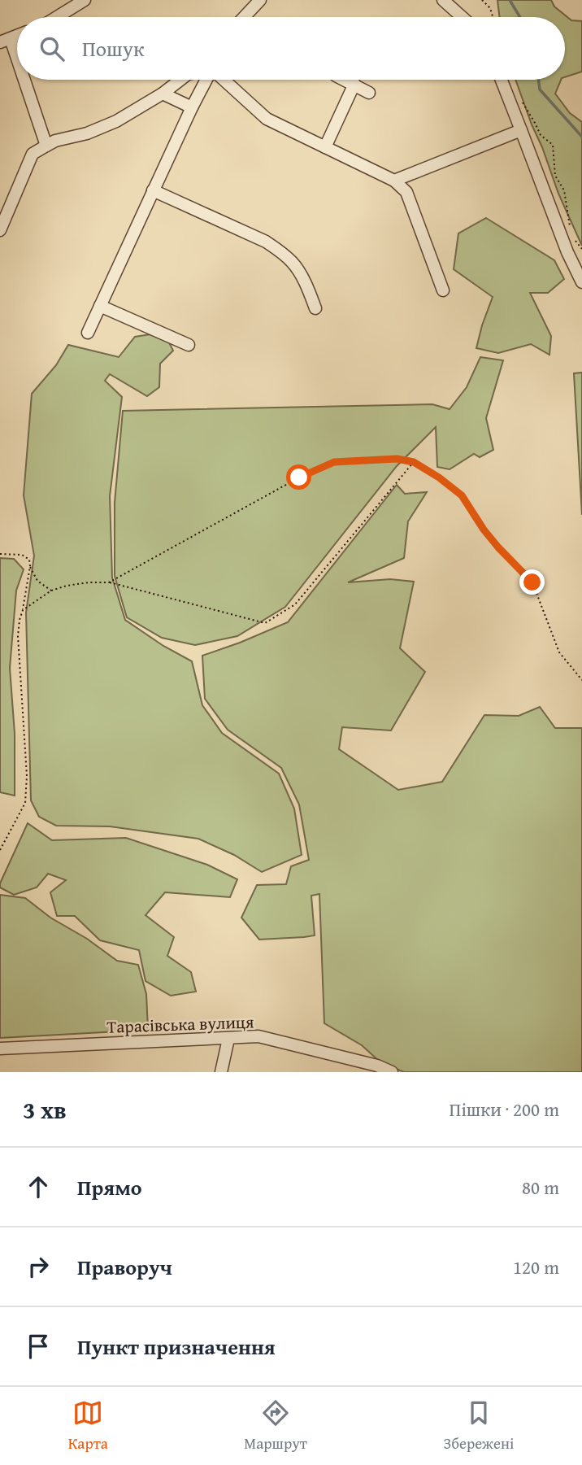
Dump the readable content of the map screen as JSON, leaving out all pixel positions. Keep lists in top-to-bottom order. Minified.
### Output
{"streets":{"street":["Тарасівська вулиця"]},"page":{"search":"Пошук","heading":["3 хв","Пішки · 200 m"],"list":[["Прямо","80 m"],["Праворуч","120 m"],"Пункт призначення"],"nav":["Карта","Маршрут","Збережені"]}}
